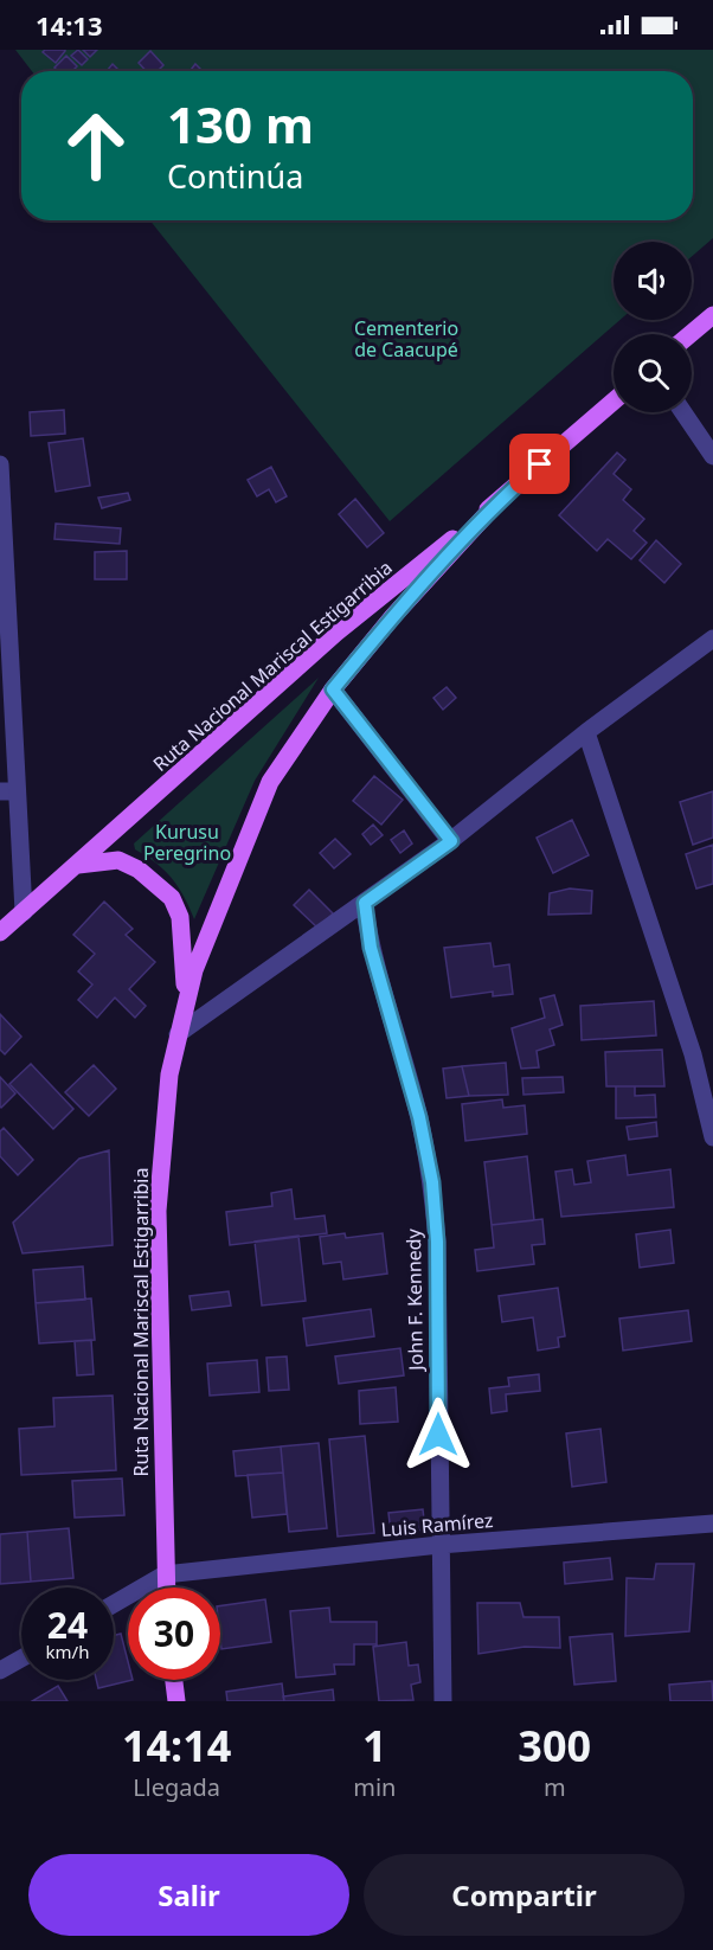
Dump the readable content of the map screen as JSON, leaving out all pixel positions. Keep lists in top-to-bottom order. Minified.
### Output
{"streets":{"main road":["Ruta Nacional Mariscal Estigarribia"],"street":["John F. Kennedy","Luis Ramírez"]},"crossings":[["Ruta Nacional Mariscal Estigarribia","Luis Ramírez"],["John F. Kennedy","Luis Ramírez"]],"parks":["Cementerio de Caacupé","Kurusu Peregrino"],"page":{"status":"14:13","turn":["130 m","Continúa"],"speed":"24 km/h","limit":"30","eta":["14:14","Llegada","1","min","300","m"],"buttons":["Salir","Compartir"]}}
